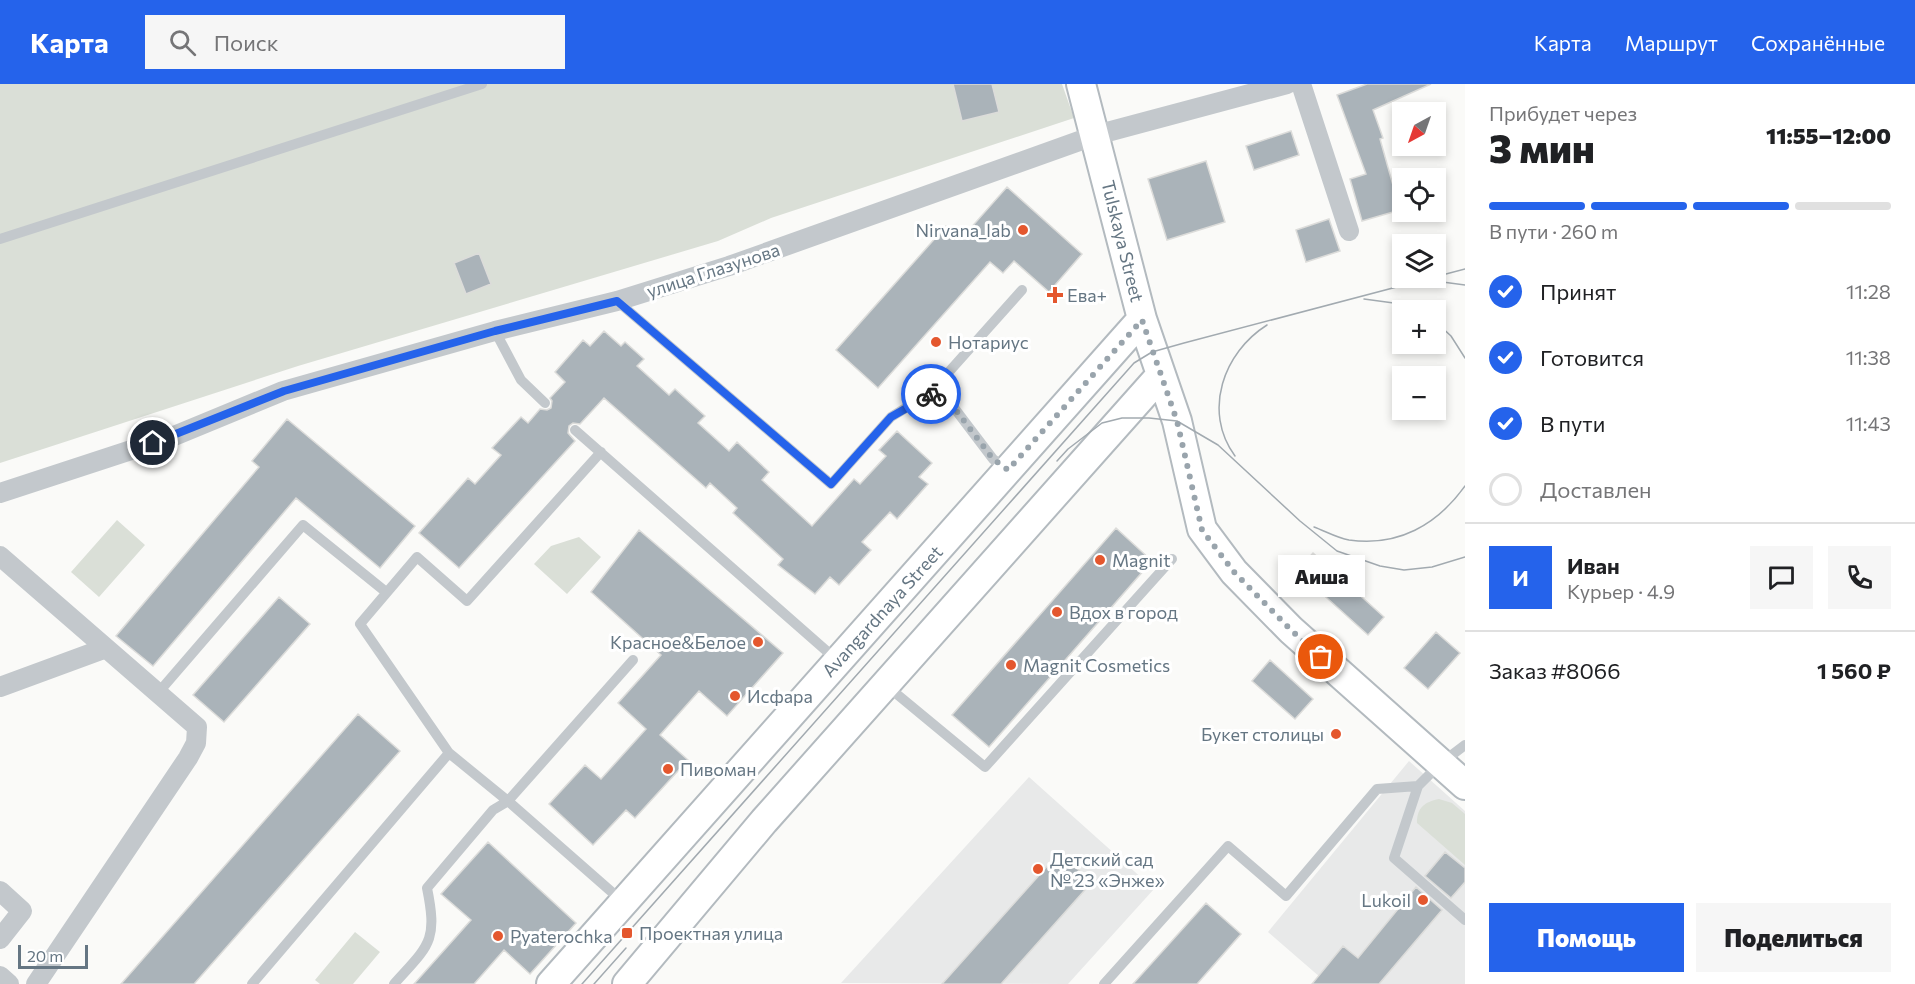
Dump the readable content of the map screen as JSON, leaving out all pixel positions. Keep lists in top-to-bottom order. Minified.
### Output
{"streets":{"main road":["Tulskaya Street","Avangardnaya Street"],"street":["улица Глазунова"]},"crossings":[["Tulskaya Street","улица Глазунова"],["Tulskaya Street","Avangardnaya Street"]],"places":{"other":["Nirvana_lab","Нотариус","Magnit","Вдох в город","Красное&Белое","Аиша","Magnit Cosmetics","Исфара","Букет столицы","Пивоман","Детский сад № 23 «Энже»","Lukoil","Pyaterochka"],"health":["Ева+"],"transit":["Проектная улица"]},"scale_bar":"20 m","north":"bottom left","page":{"header":"Карта","search":"Поиск","nav":["Карта","Маршрут","Сохранённые"],"heading":["3 мин","Прибудет через","11:55–12:00"],"panel":["Иван","Курьер · 4.9","Заказ #8066","1 560 ₽"],"map_buttons":["+","−"],"bar":"В пути · 260 m","list":[["Принят","11:28"],["Готовится","11:38"],["В пути","11:43"],"Доставлен"],"round":"И","bubble":"Аиша","buttons":["Помощь","Поделиться"],"scale":"20 m"}}
